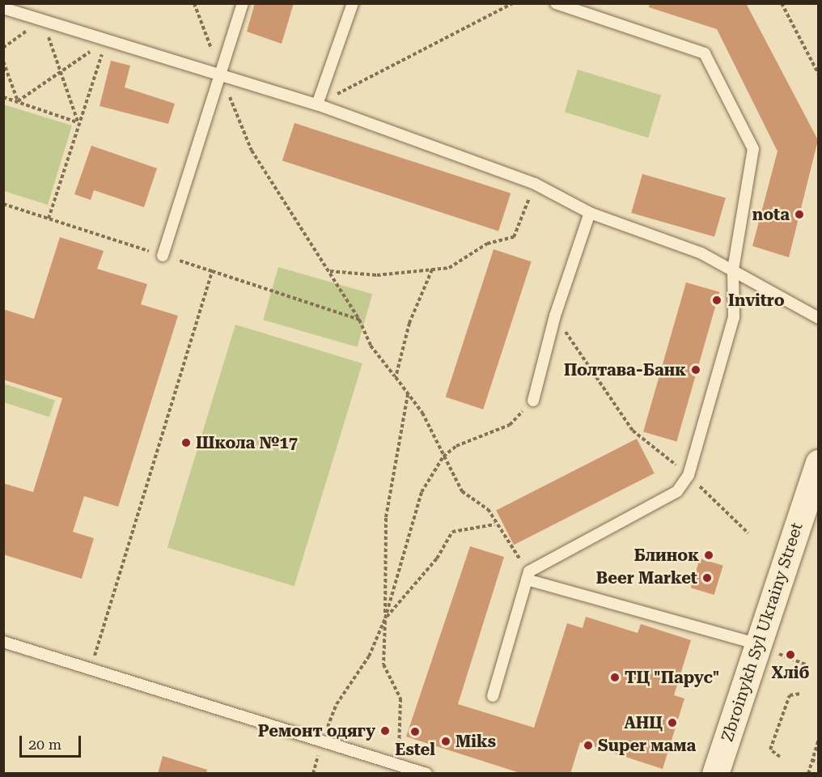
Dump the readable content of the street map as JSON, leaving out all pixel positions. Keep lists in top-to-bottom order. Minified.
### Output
{"streets":{"street":["Zbroinykh Syl Ukrainy Street"]},"places":["nota","Invitro","Полтава-Банк","Школа №17","Блинок","Beer Market","Хліб","ТЦ \"Парус\"","АНЦ","Ремонт одягу","Estel","Miks","Super мама"],"scale_bar":"20 m"}
